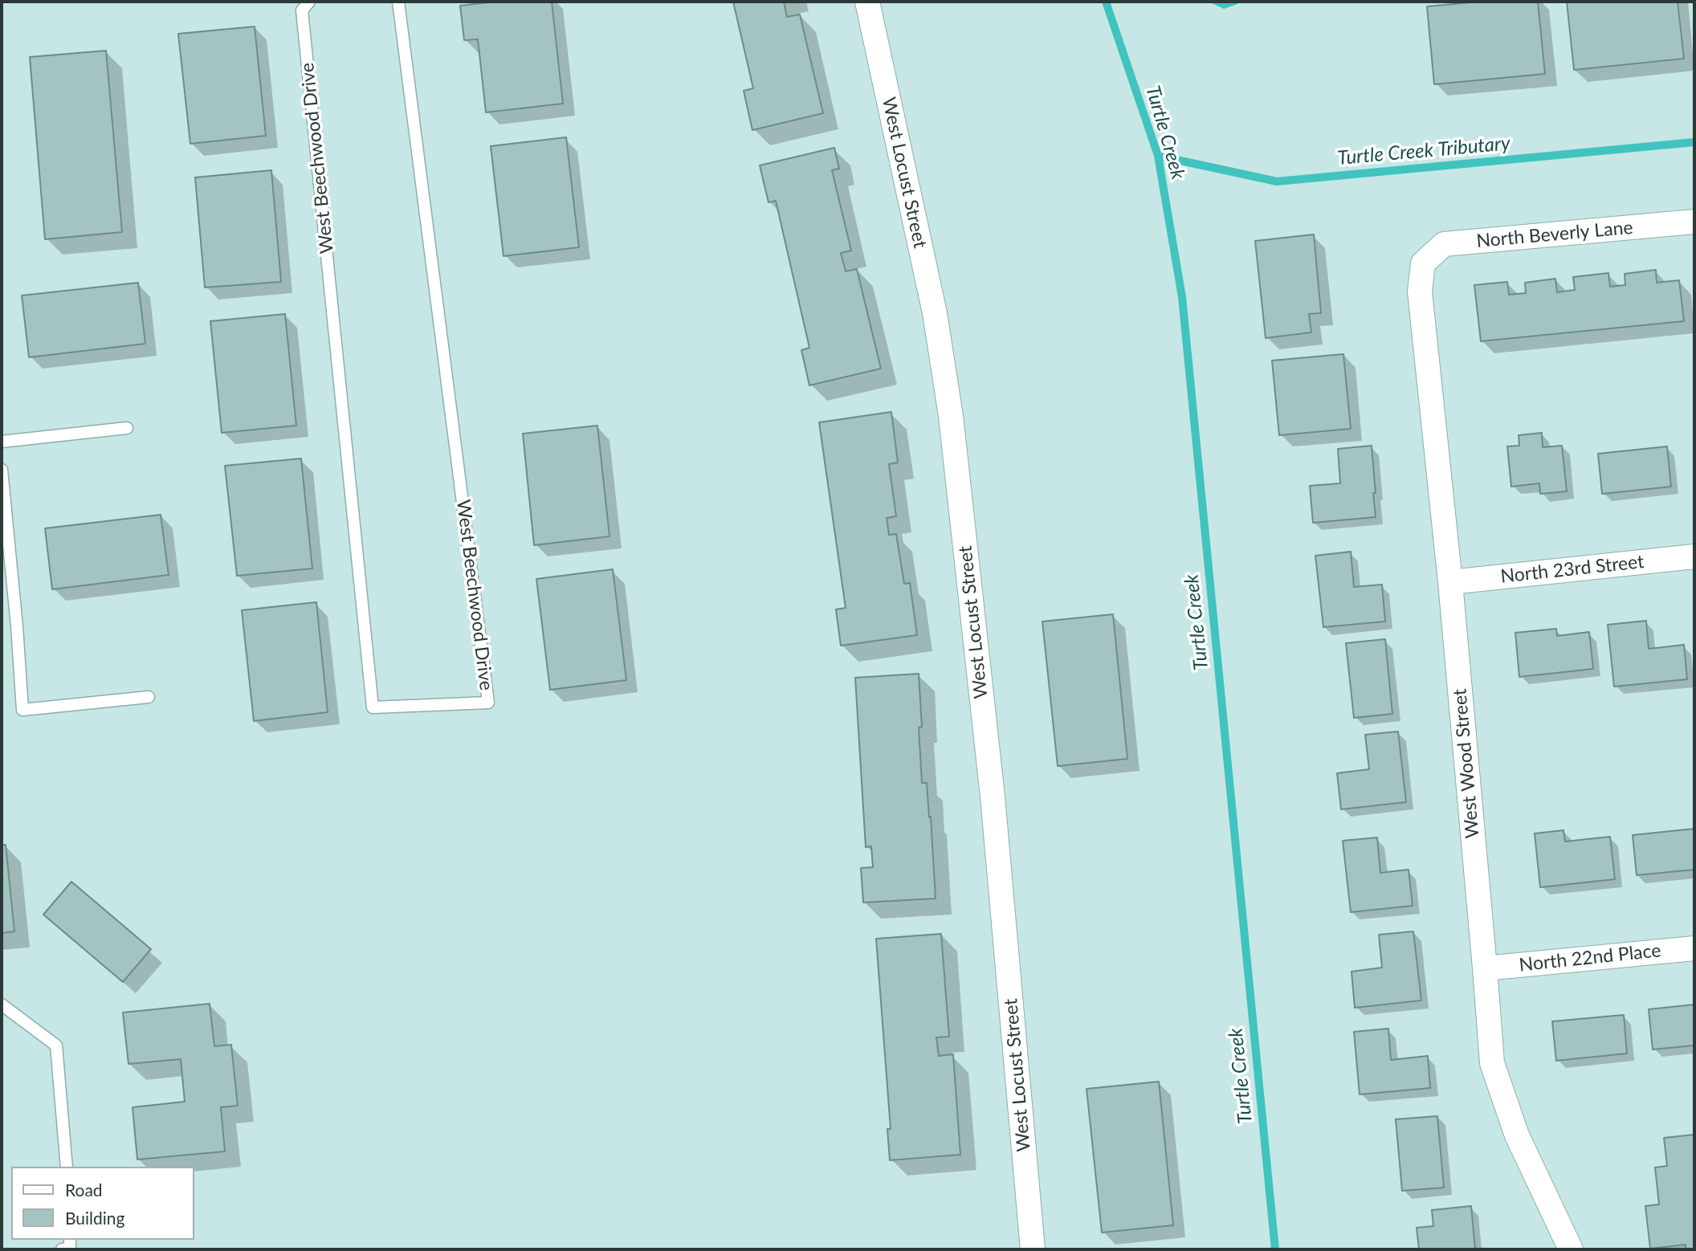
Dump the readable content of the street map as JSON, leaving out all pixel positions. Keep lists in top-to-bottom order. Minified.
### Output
{"streets":{"street":["West Locust Street","North Beverly Lane","North 23rd Street","West Wood Street","North 22nd Place"],"lane":["West Beechwood Drive"]},"crossings":[["North Beverly Lane","West Wood Street"],["North 23rd Street","West Wood Street"],["West Wood Street","North 22nd Place"]],"water":["Turtle Creek","Turtle Creek Tributary"],"legend":["Road","Building"]}
